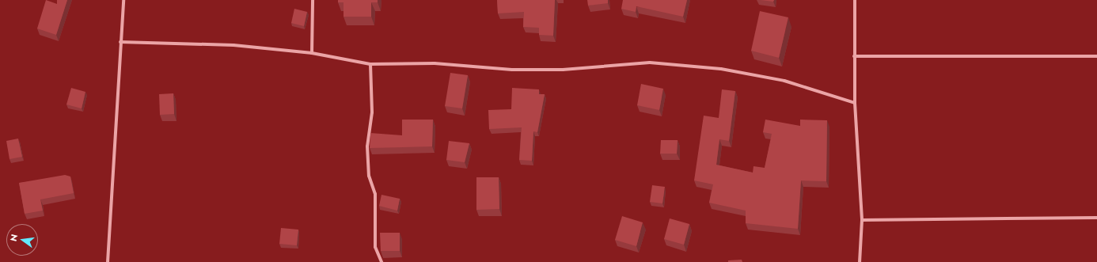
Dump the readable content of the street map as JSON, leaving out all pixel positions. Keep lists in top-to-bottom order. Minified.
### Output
{"north":"left"}
